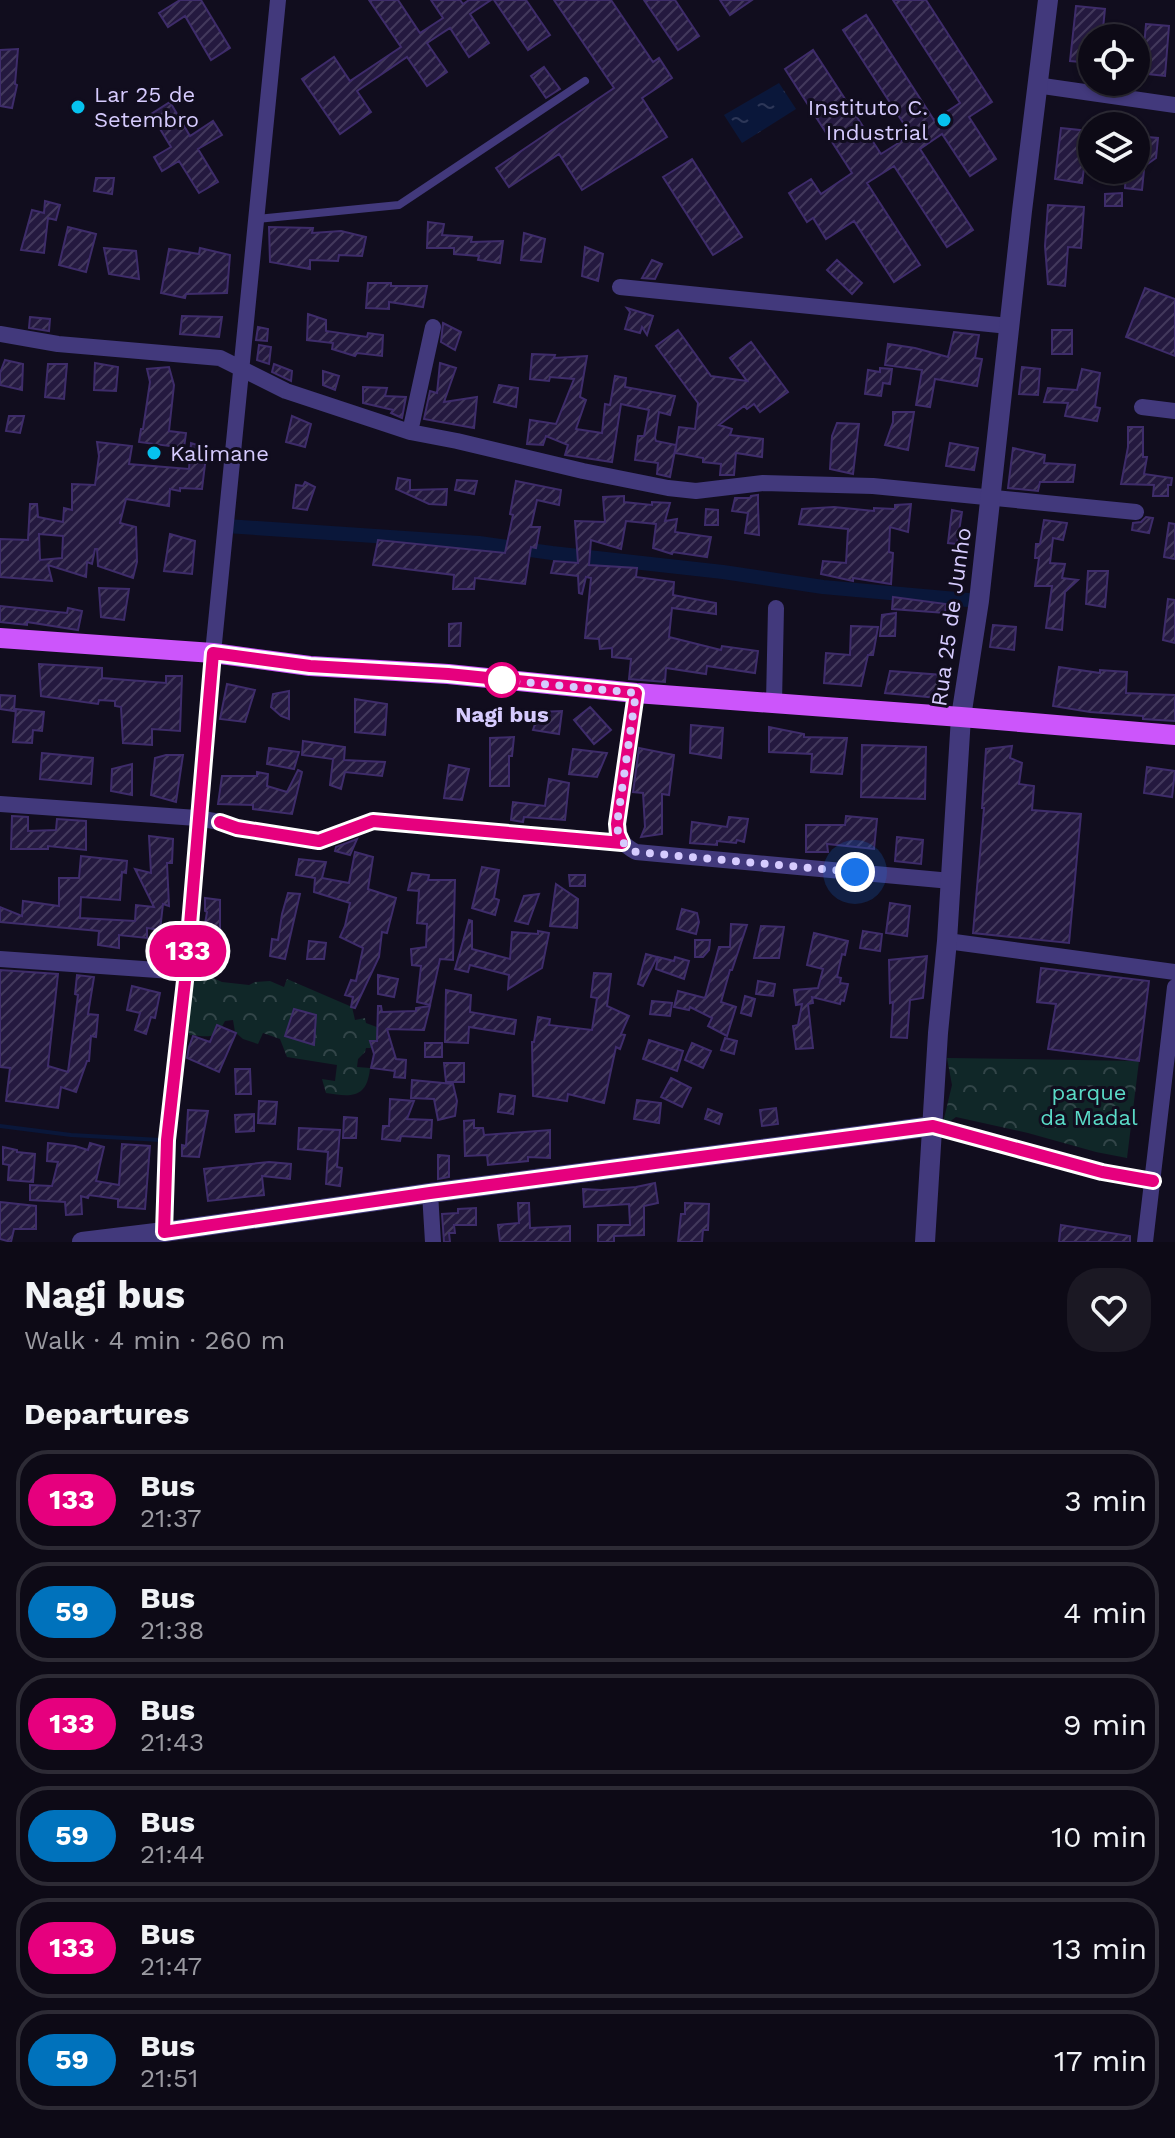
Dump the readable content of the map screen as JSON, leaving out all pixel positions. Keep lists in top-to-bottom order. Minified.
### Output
{"streets":{"street":["Rua 25 de Junho"]},"parks":["parque da Madal"],"places":["Lar 25 de Setembro","Instituto C. Industrial","Kalimane","Nagi bus"],"lines":["bus line 133"],"page":{"on_map":"133","heading":[["Nagi bus","Walk · 4 min · 260 m"],"Departures"],"list":[{"mark":"133","name":"Bus","note":"21:37","value":"3 min"},{"mark":"59","name":"Bus","note":"21:38","value":"4 min"},{"mark":"133","name":"Bus","note":"21:43","value":"9 min"},{"mark":"59","name":"Bus","note":"21:44","value":"10 min"},{"mark":"133","name":"Bus","note":"21:47","value":"13 min"},{"mark":"59","name":"Bus","note":"21:51","value":"17 min"}]}}
